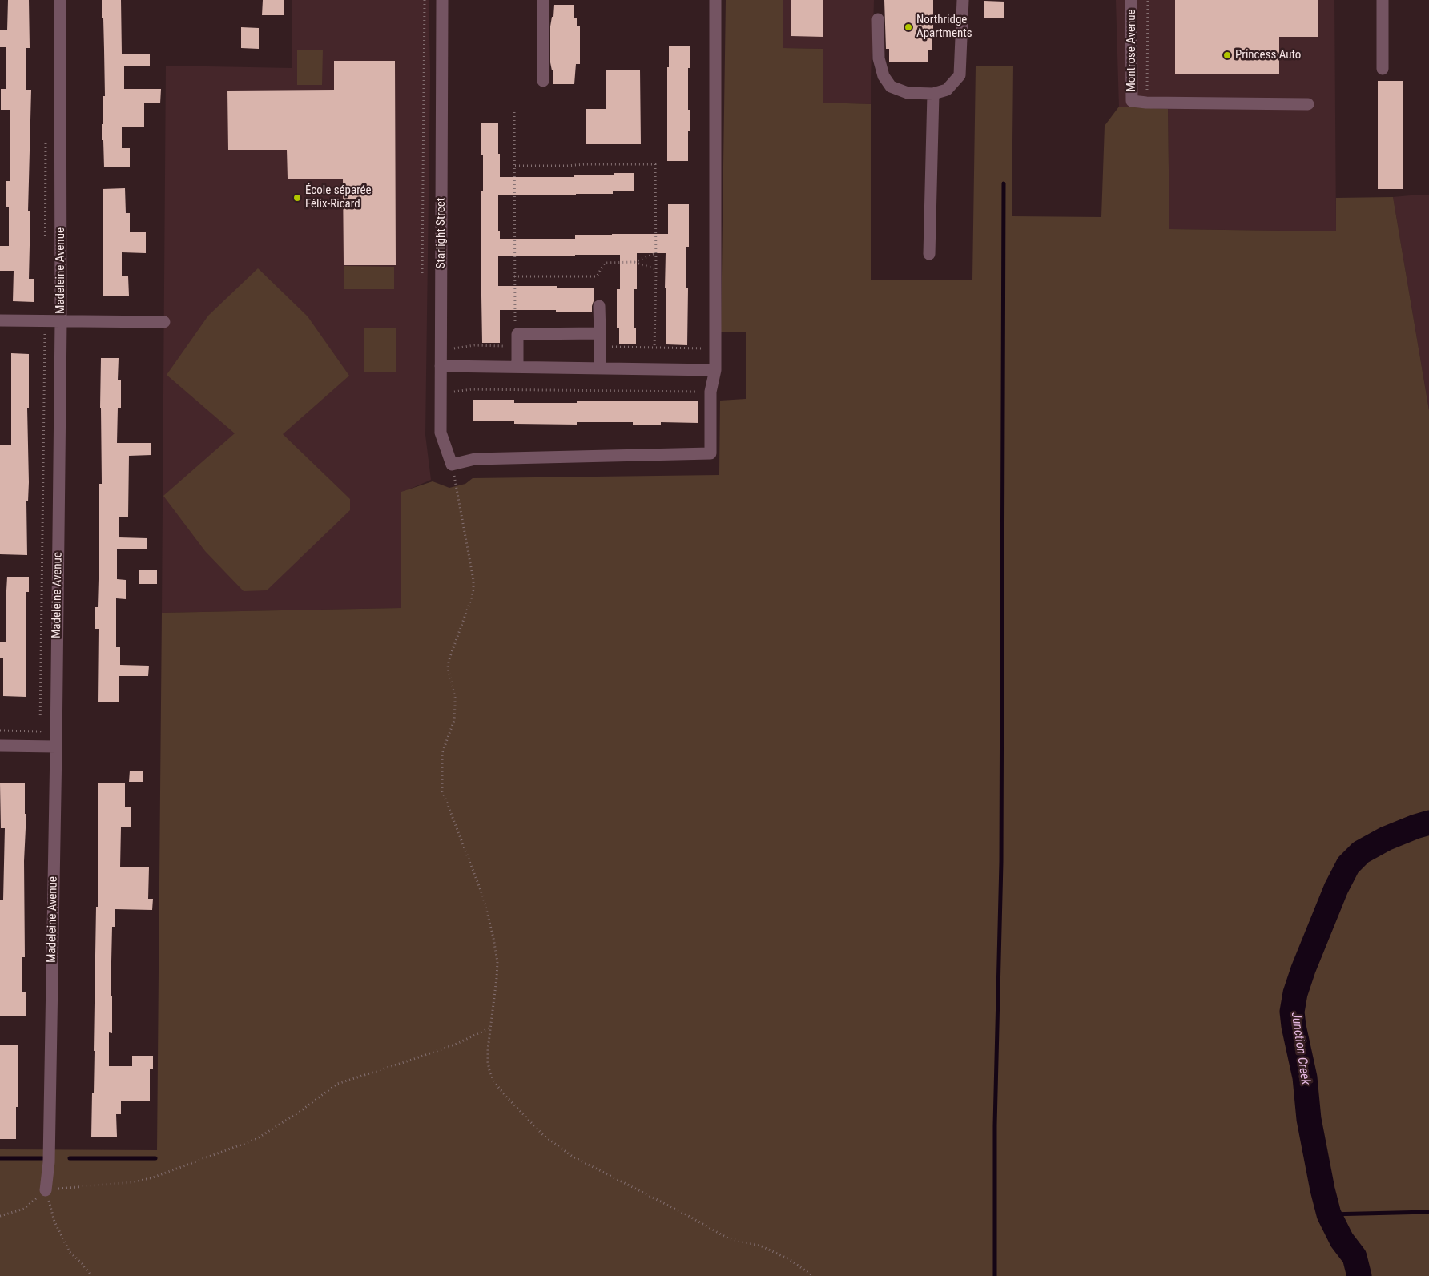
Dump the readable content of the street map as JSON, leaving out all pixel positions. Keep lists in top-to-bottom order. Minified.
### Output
{"streets":{"street":["Montrose Avenue","Starlight Street","Madeleine Avenue"]},"water":["Junction Creek"],"places":["Northridge Apartments","Princess Auto","École séparée Félix-Ricard"]}
